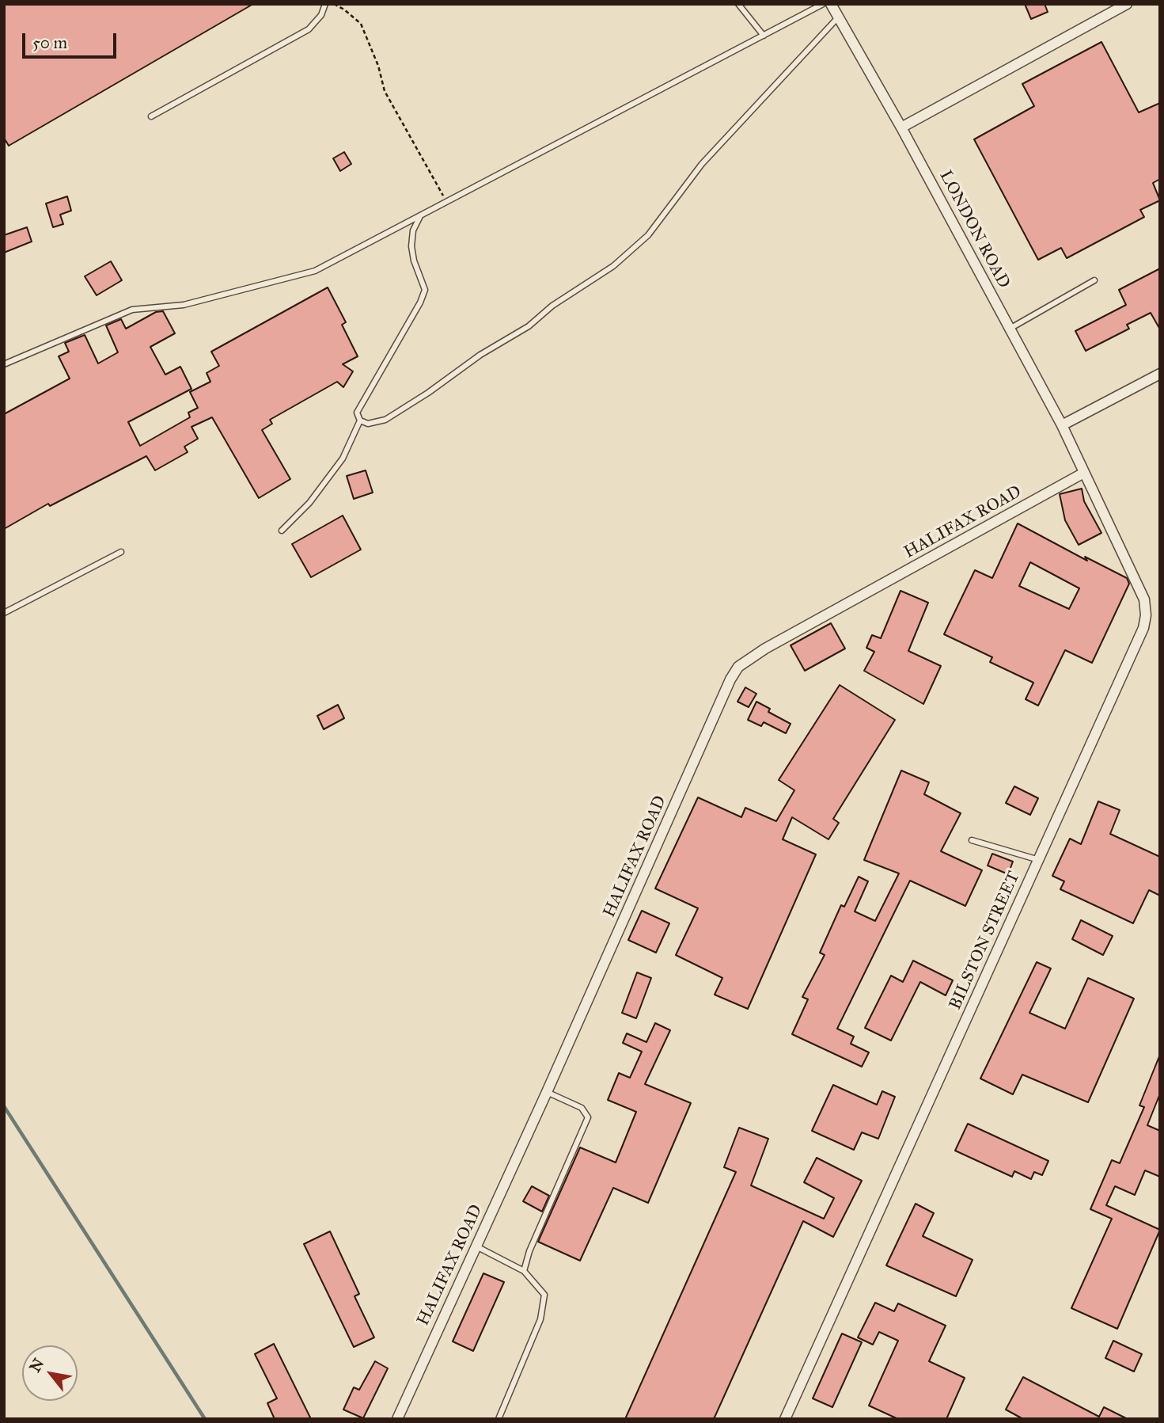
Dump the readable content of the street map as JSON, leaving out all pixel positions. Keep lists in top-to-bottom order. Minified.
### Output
{"streets":{"street":["LONDON ROAD","HALIFAX ROAD","BILSTON STREET"]},"crossings":[["LONDON ROAD","HALIFAX ROAD"],["LONDON ROAD","BILSTON STREET"],["HALIFAX ROAD","BILSTON STREET"]],"scale_bar":"50 m","north":"top left"}
